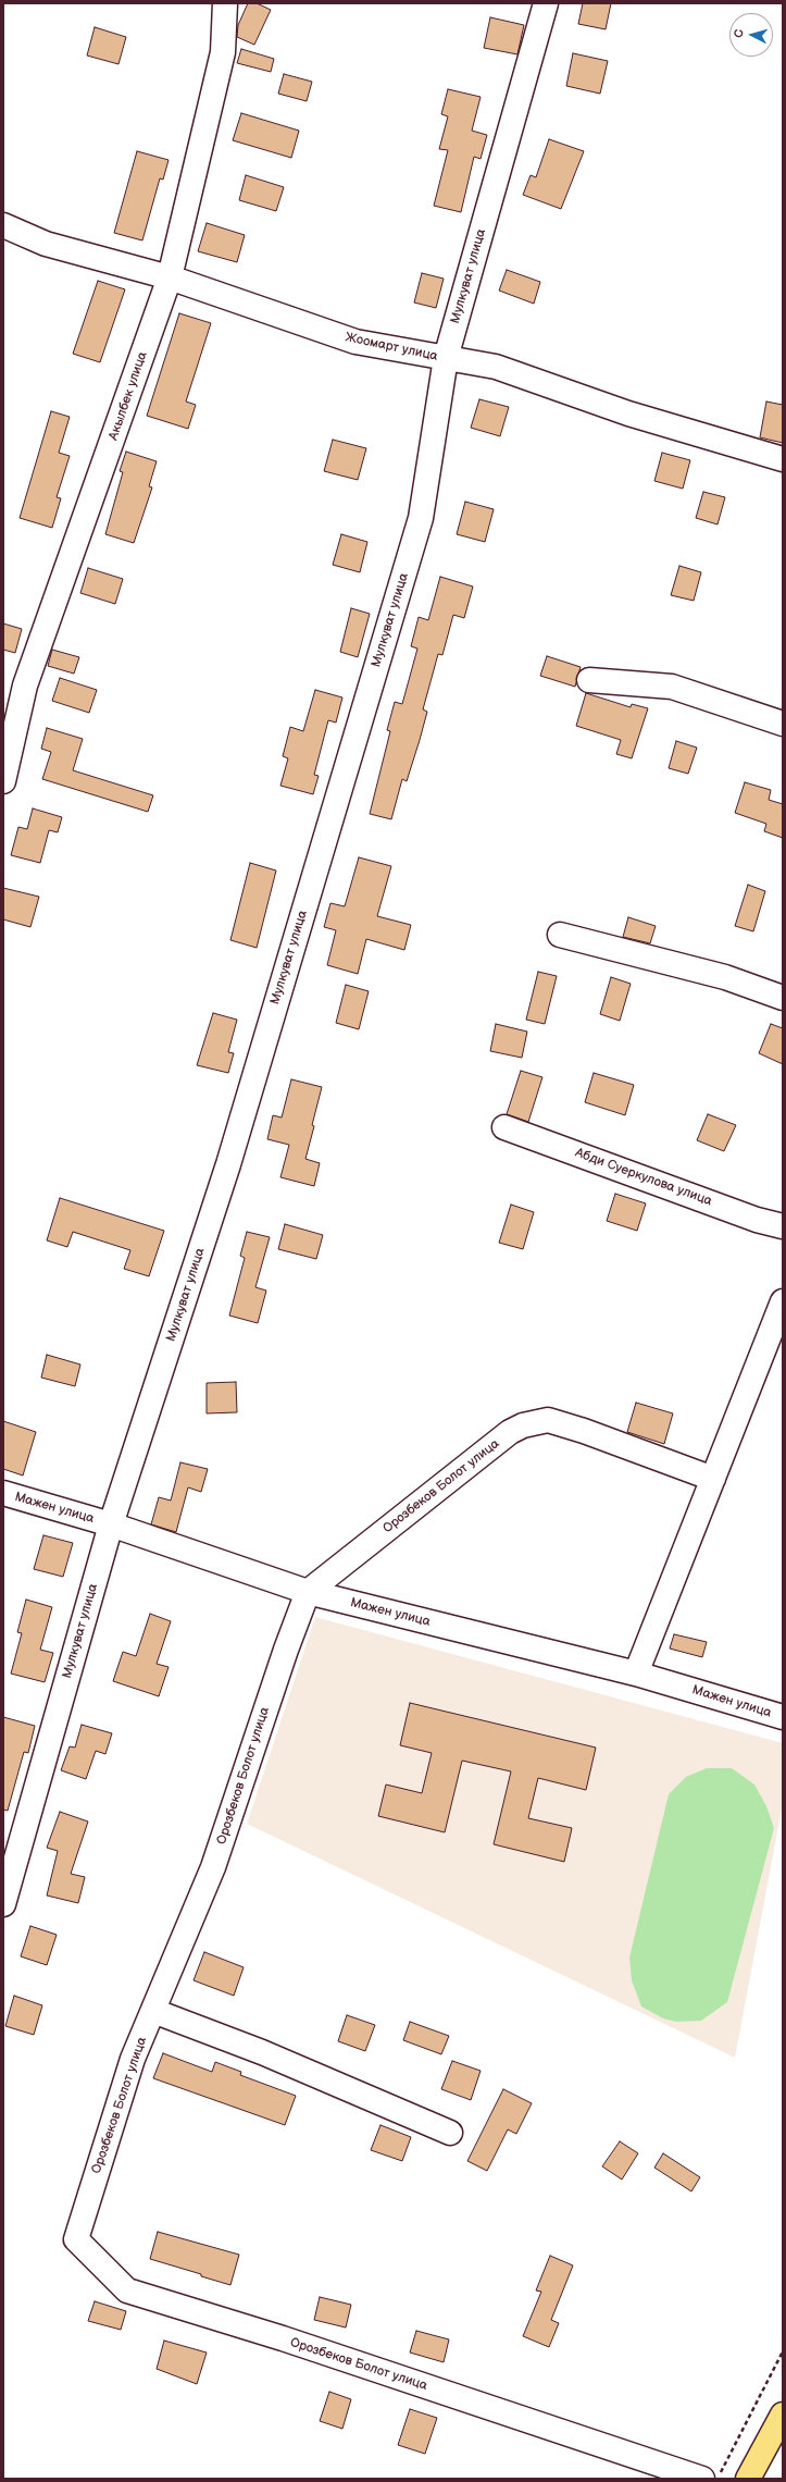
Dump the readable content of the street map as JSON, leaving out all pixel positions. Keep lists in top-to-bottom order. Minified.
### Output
{"streets":{"street":["Мулкуват улица","Жоомарт улица","Акылбек улица","Абди Суеркулова улица","Орозбеков Болот улица","Мажен улица"]},"crossings":[["Мулкуват улица","Жоомарт улица"],["Мулкуват улица","Мажен улица"],["Жоомарт улица","Акылбек улица"],["Орозбеков Болот улица","Мажен улица"]],"north":"left"}
